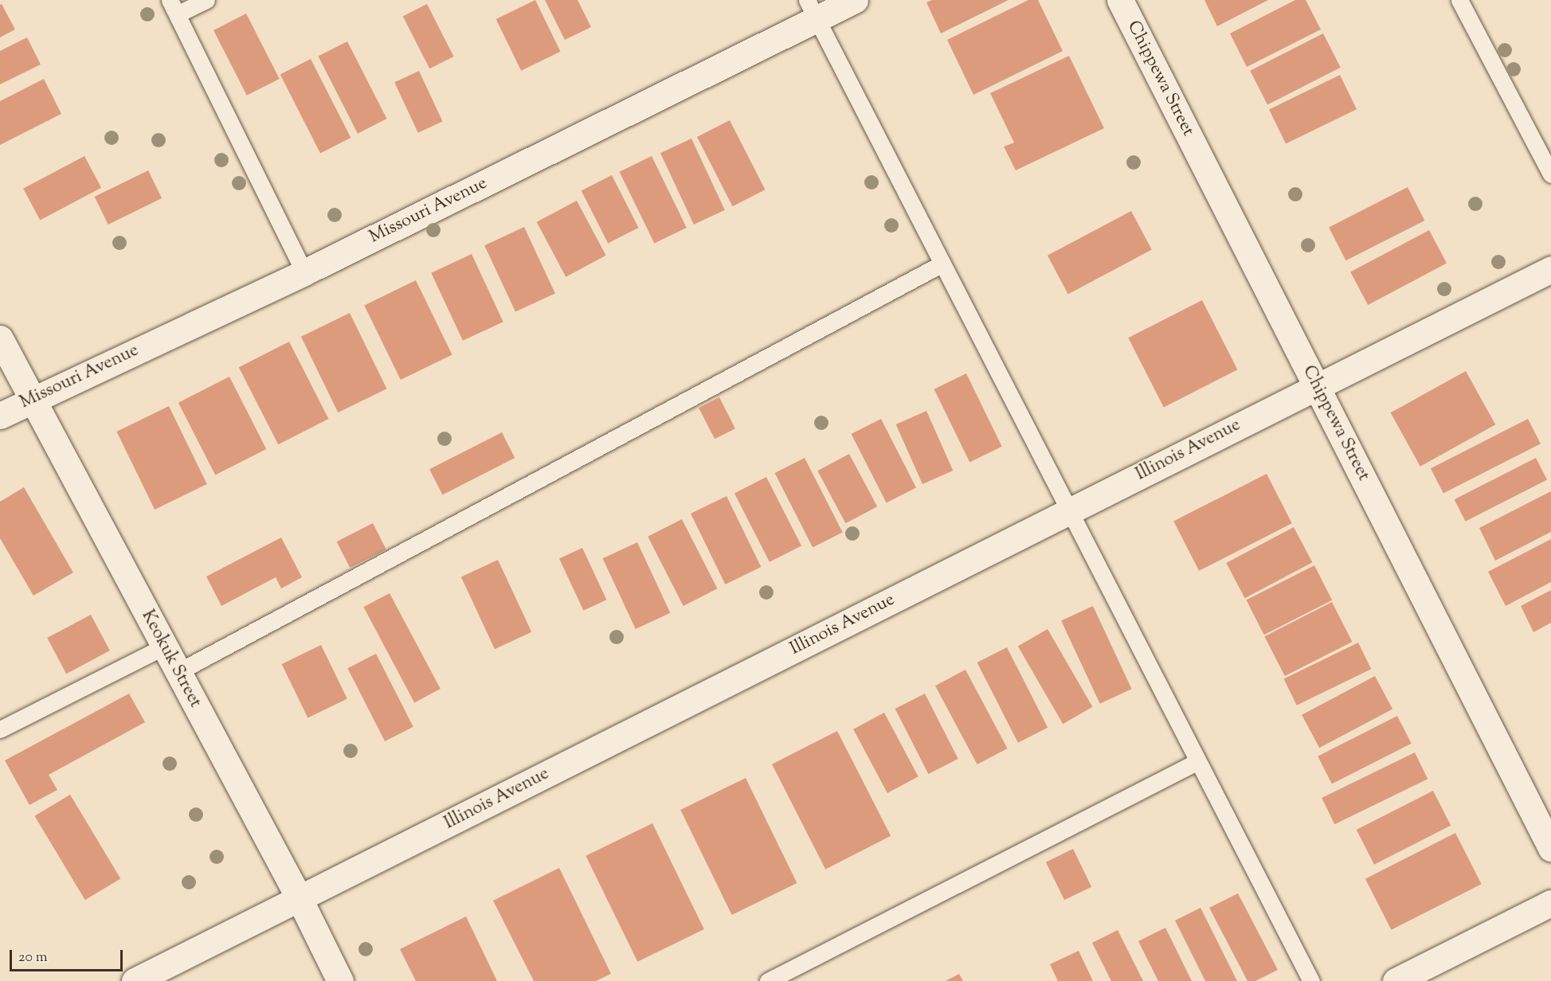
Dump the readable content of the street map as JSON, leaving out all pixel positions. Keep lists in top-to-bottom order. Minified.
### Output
{"streets":{"street":["Chippewa Street","Missouri Avenue","Illinois Avenue","Keokuk Street"]},"crossings":[["Chippewa Street","Illinois Avenue"],["Missouri Avenue","Keokuk Street"],["Illinois Avenue","Keokuk Street"]],"scale_bar":"20 m"}
